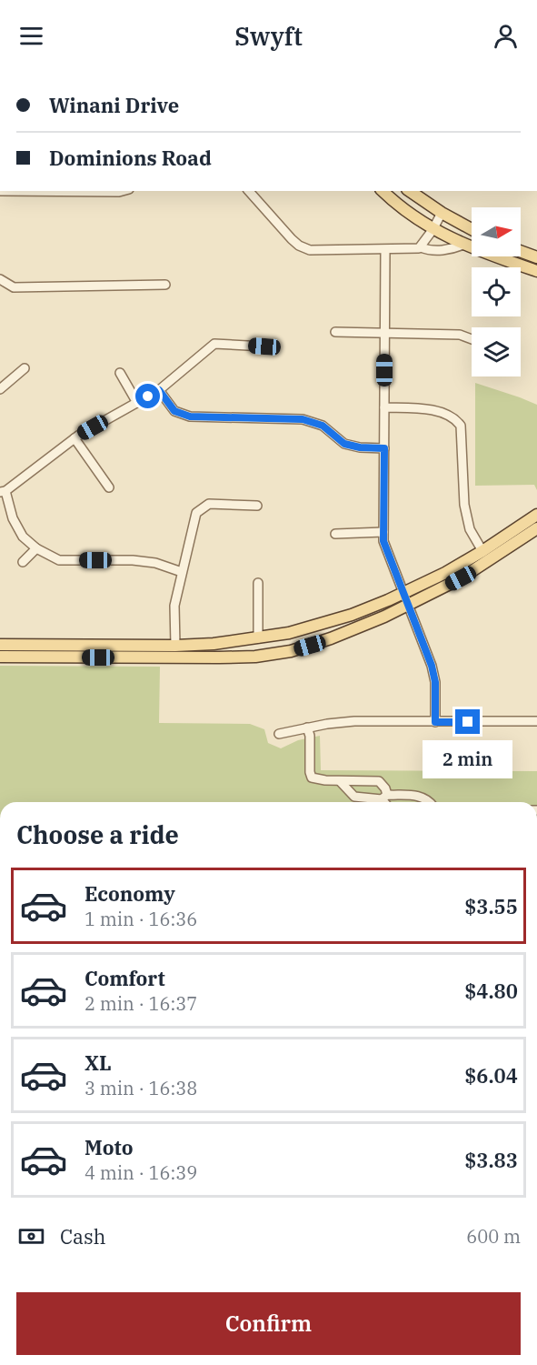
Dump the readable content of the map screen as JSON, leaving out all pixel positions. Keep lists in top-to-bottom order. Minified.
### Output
{"north":"right","page":{"header":"Swyft","banner":["Winani Drive","Dominions Road"],"bubble":"2 min","heading":"Choose a ride","list":[{"name":"Economy","note":"1 min · 16:36","value":"$3.55"},{"name":"Comfort","note":"2 min · 16:37","value":"$4.80"},{"name":"XL","note":"3 min · 16:38","value":"$6.04"},{"name":"Moto","note":"4 min · 16:39","value":"$3.83"}],"pay":["Cash","600 m"],"buttons":"Confirm"}}
